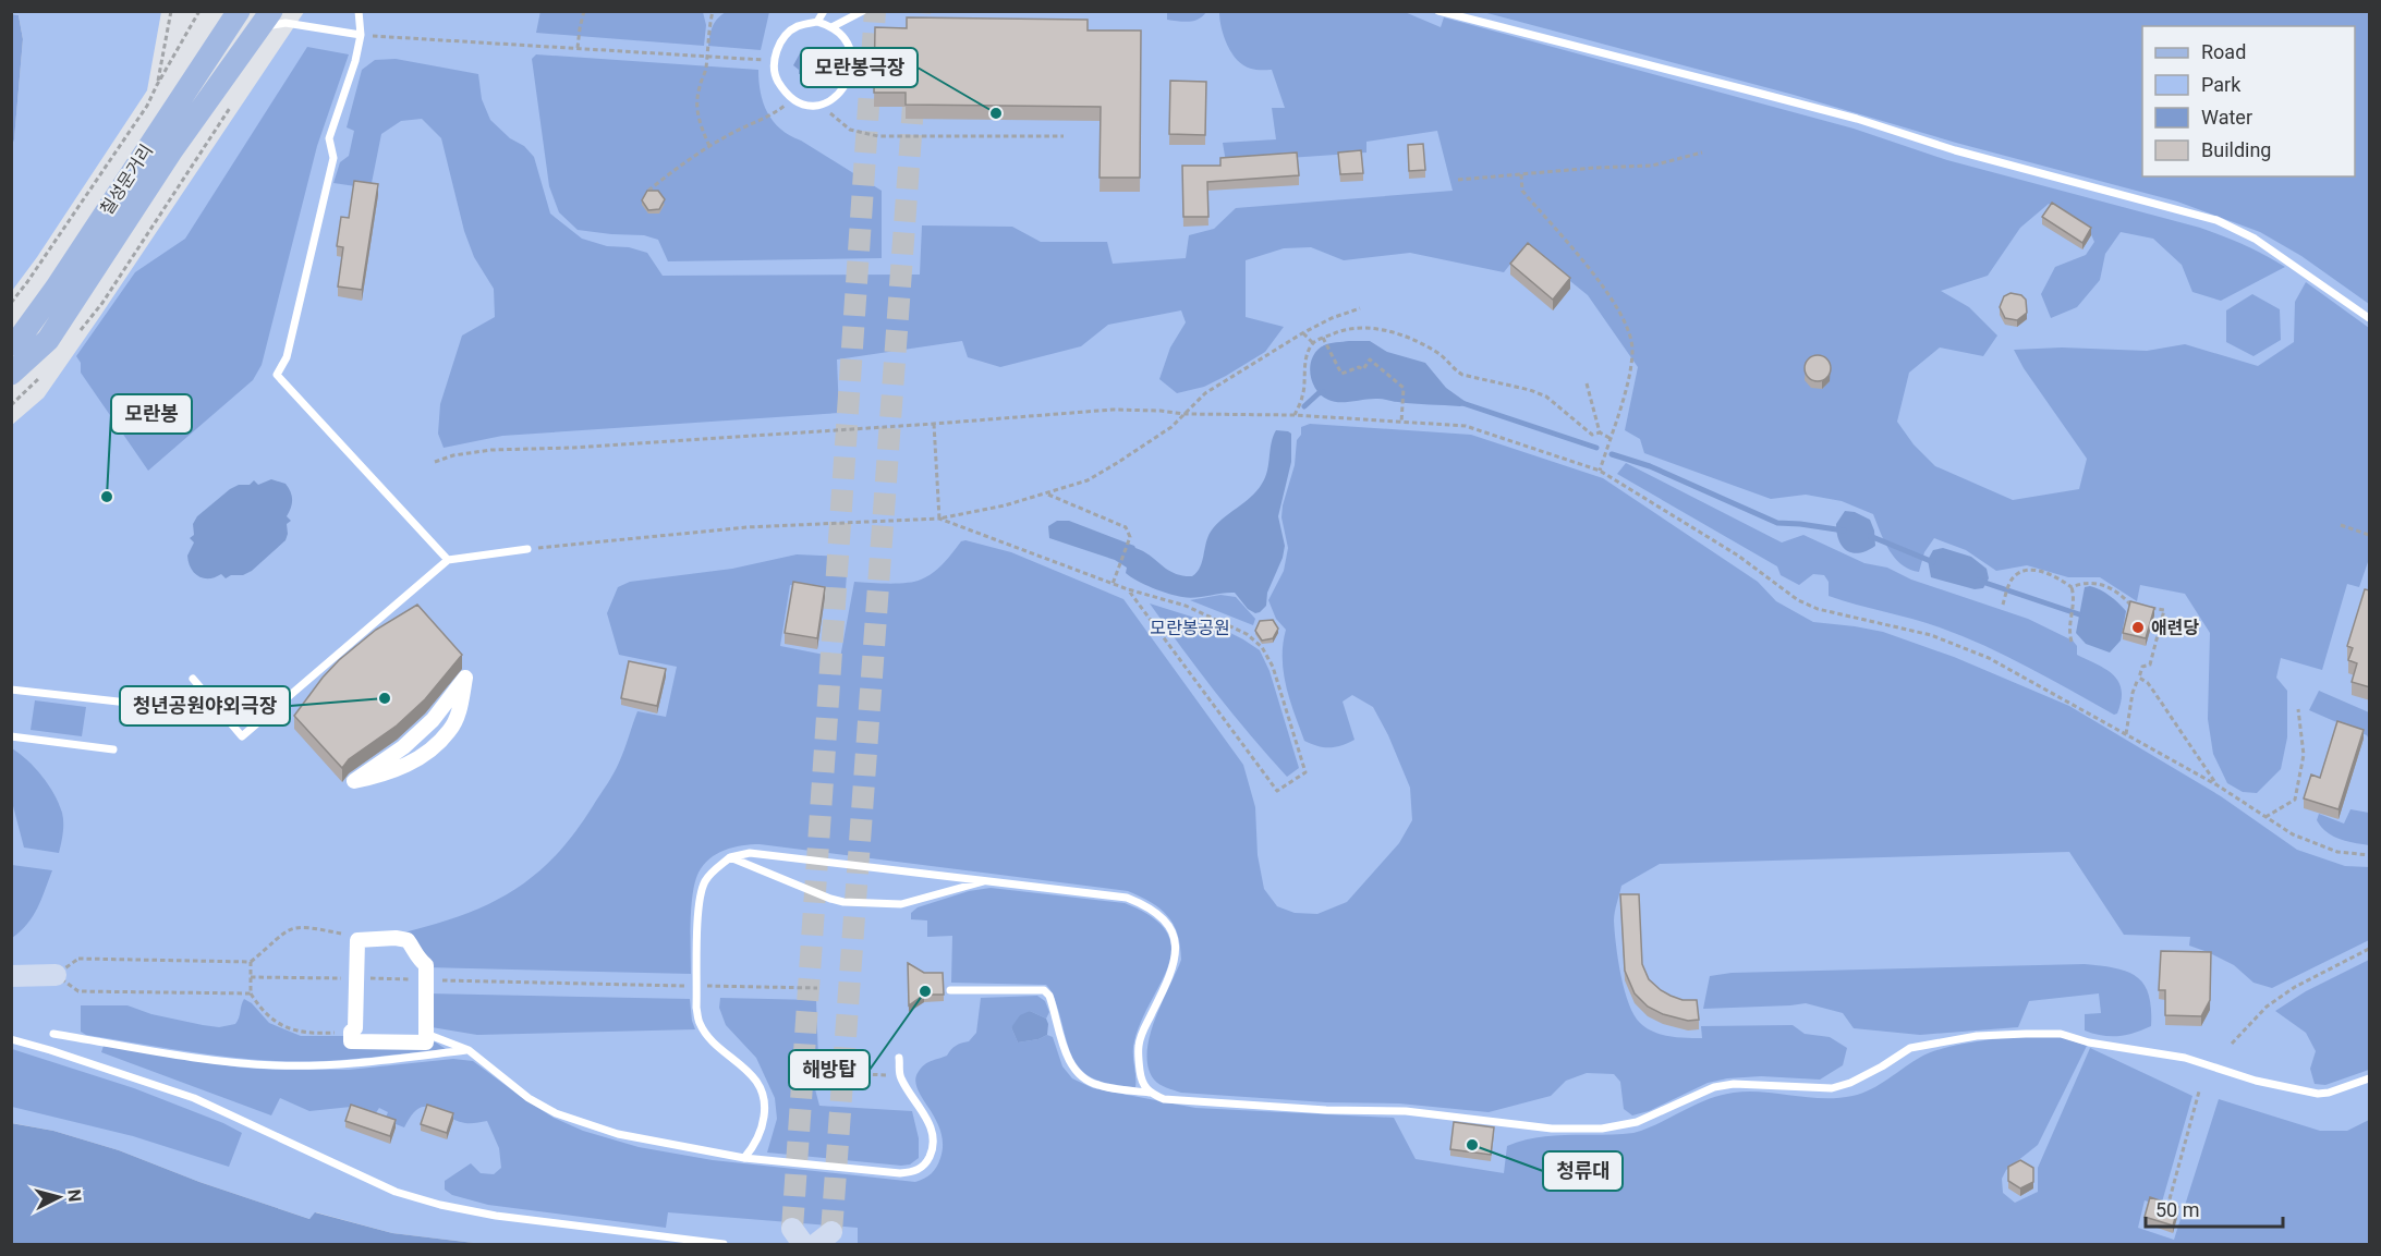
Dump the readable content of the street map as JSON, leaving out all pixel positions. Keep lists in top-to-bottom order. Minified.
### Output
{"streets":{"main road":["칠성문거리"]},"parks":["모란봉공원"],"places":["모란봉극장","모란봉","애련당","청년공원야외극장","해방탑","청류대"],"legend":["Road","Park","Water","Building"],"scale_bar":"50 m","north":"right"}
